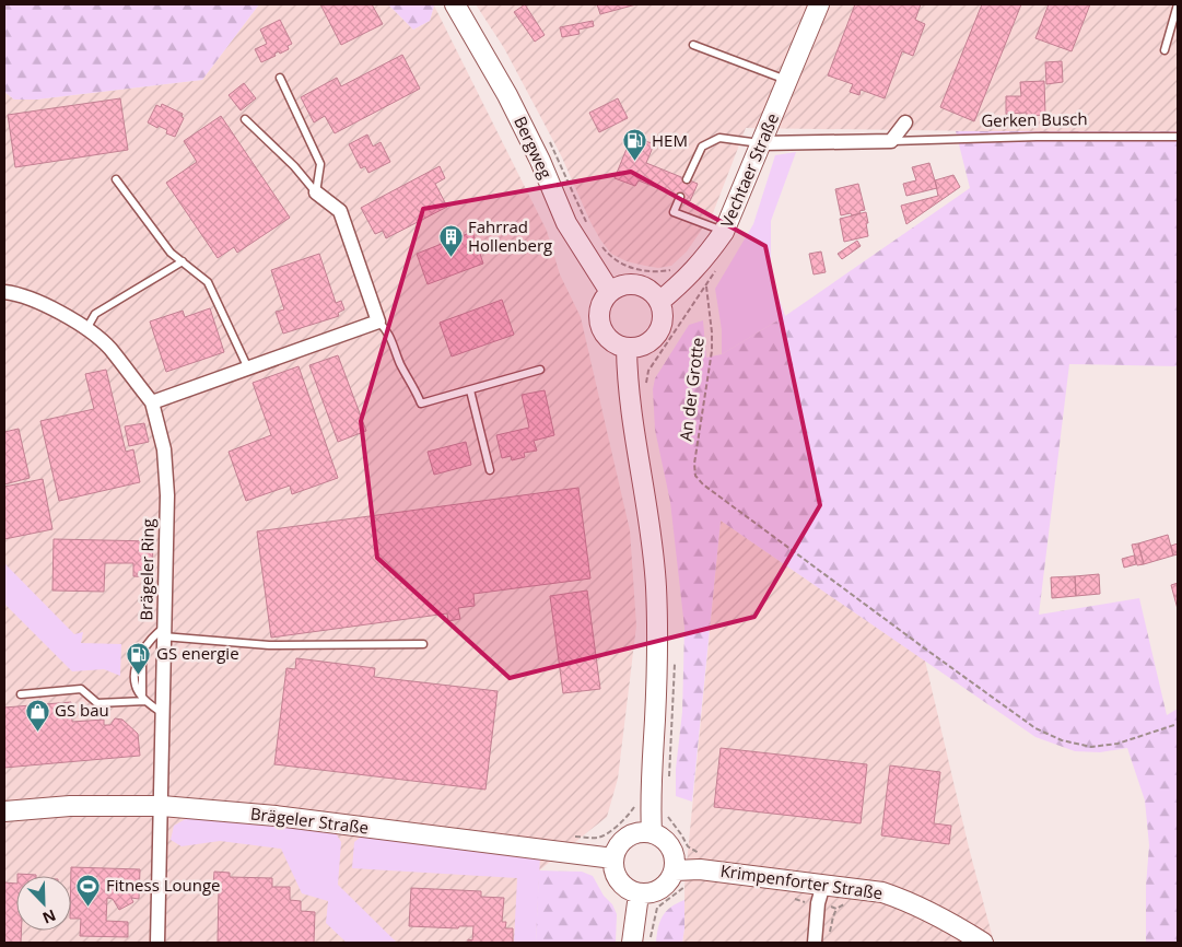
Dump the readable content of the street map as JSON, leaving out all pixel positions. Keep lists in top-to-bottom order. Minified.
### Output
{"streets":{"main road":["Bergweg","Vechtaer Straße","Brägeler Straße","Krimpenforter Straße"],"street":["Gerken Busch","Brägeler Ring"],"path":["An der Grotte"]},"crossings":[["Gerken Busch","Vechtaer Straße"],["Bergweg","Vechtaer Straße"],["Vechtaer Straße","An der Grotte"],["Brägeler Ring","Brägeler Straße"],["Brägeler Straße","Krimpenforter Straße"]],"places":{"fuel station":["HEM","GS energie"],"building":["Fahrrad Hollenberg"],"shop":["GS bau"],"sports":["Fitness Lounge"]},"north":"bottom right"}
